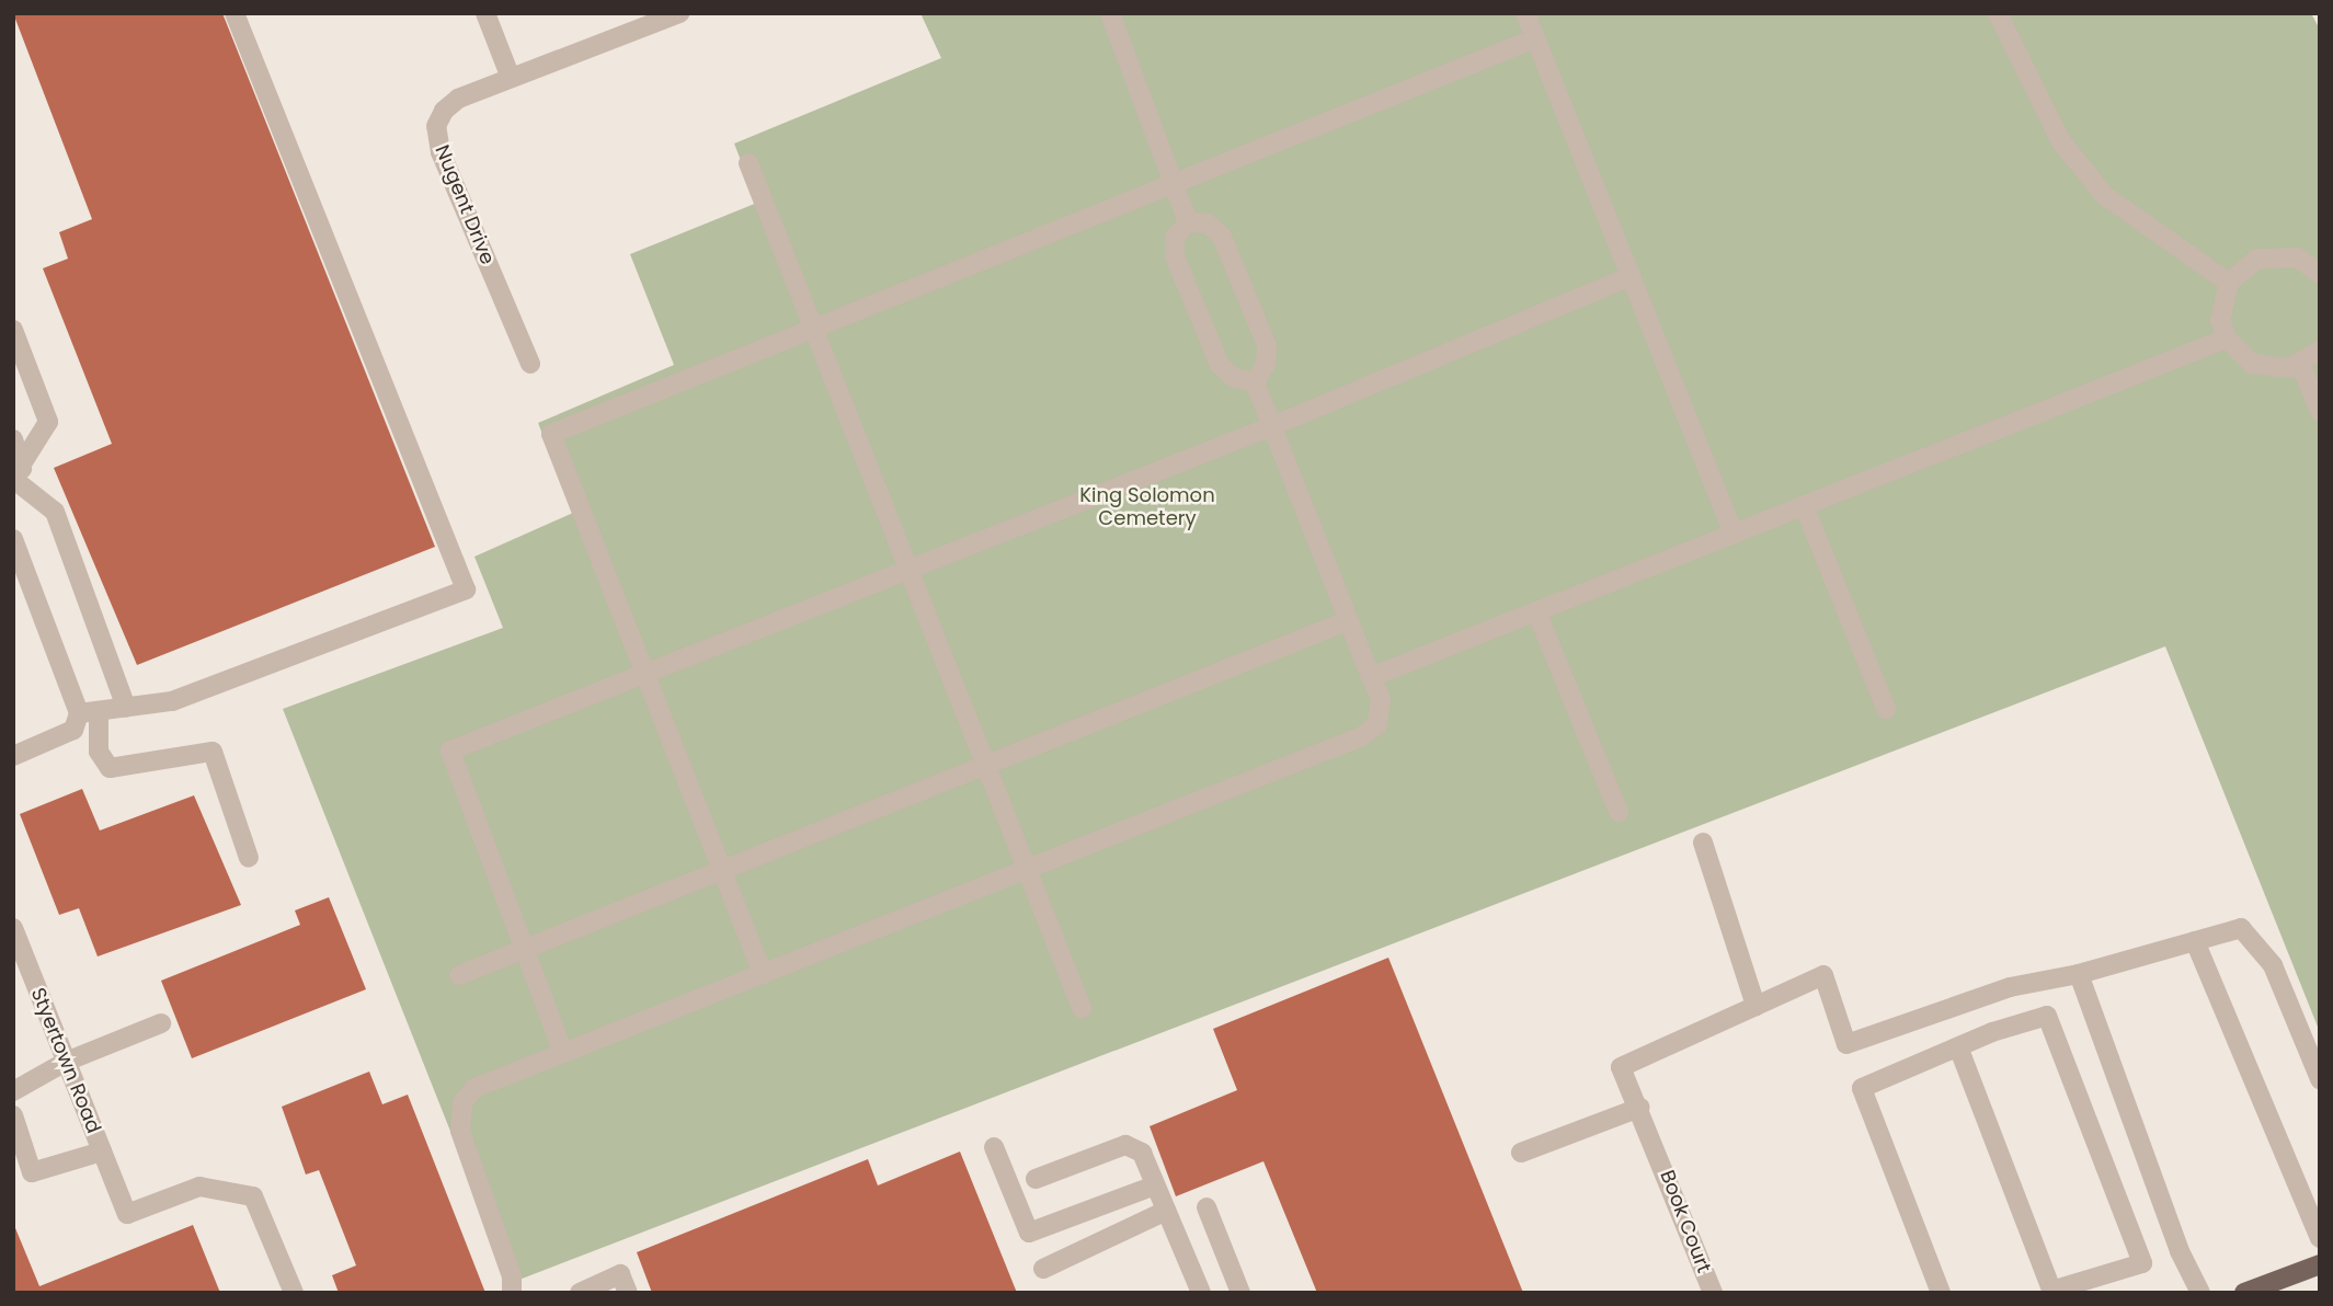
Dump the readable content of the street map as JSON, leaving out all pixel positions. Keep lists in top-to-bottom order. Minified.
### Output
{"streets":{"street":["Nugent Drive","Styertown Road","Book Court"]},"parks":["King Solomon Cemetery"]}
